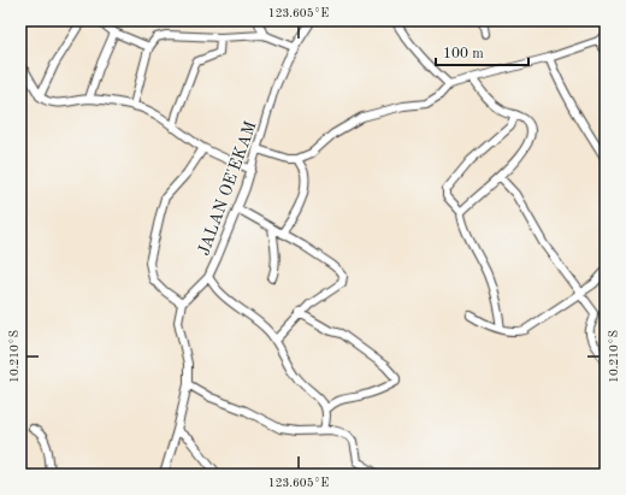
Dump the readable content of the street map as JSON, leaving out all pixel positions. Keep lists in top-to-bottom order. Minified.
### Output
{"streets":{"street":["JALAN OE'EKAM"]},"scale_bar":"100 m","coordinates":["123.605°E","10.210°S"]}
